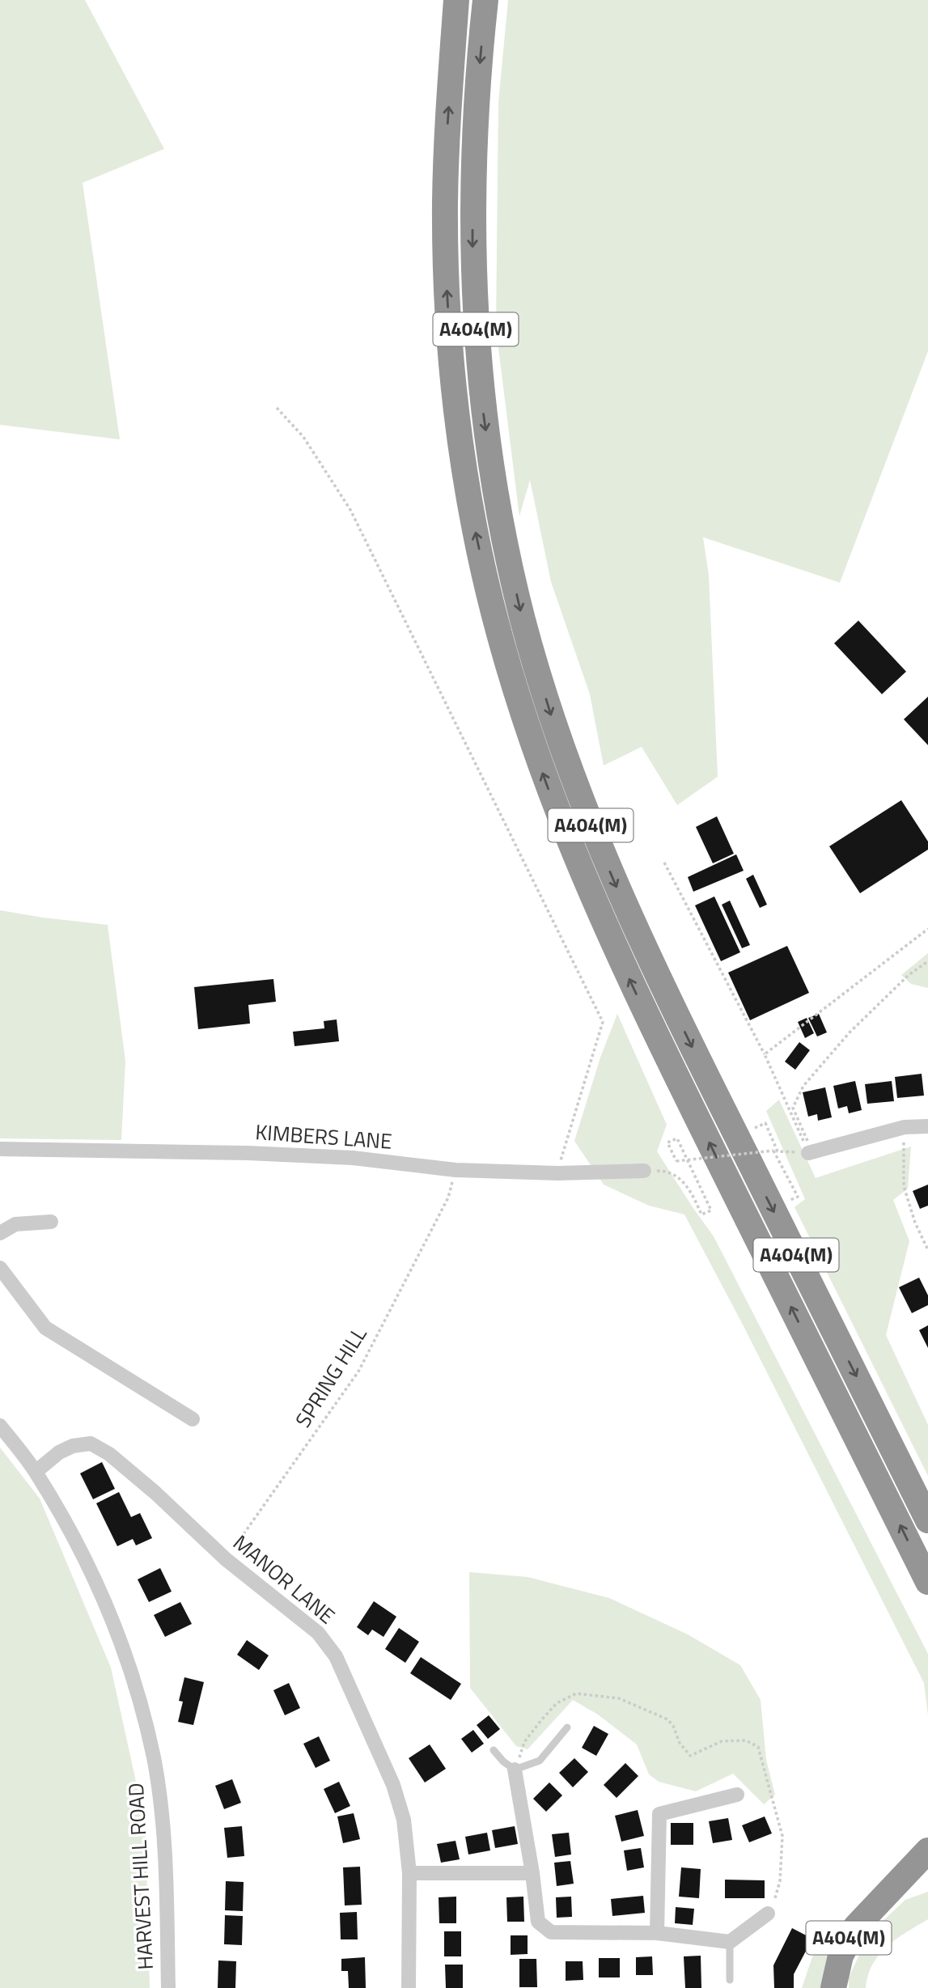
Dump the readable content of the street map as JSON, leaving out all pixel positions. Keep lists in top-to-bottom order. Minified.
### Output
{"streets":{"highway":["A404(M)"],"street":["KIMBERS LANE","MANOR LANE","HARVEST HILL ROAD"],"path":["SPRING HILL"]},"crossings":[["KIMBERS LANE","SPRING HILL"],["SPRING HILL","MANOR LANE"],["MANOR LANE","HARVEST HILL ROAD"]]}
